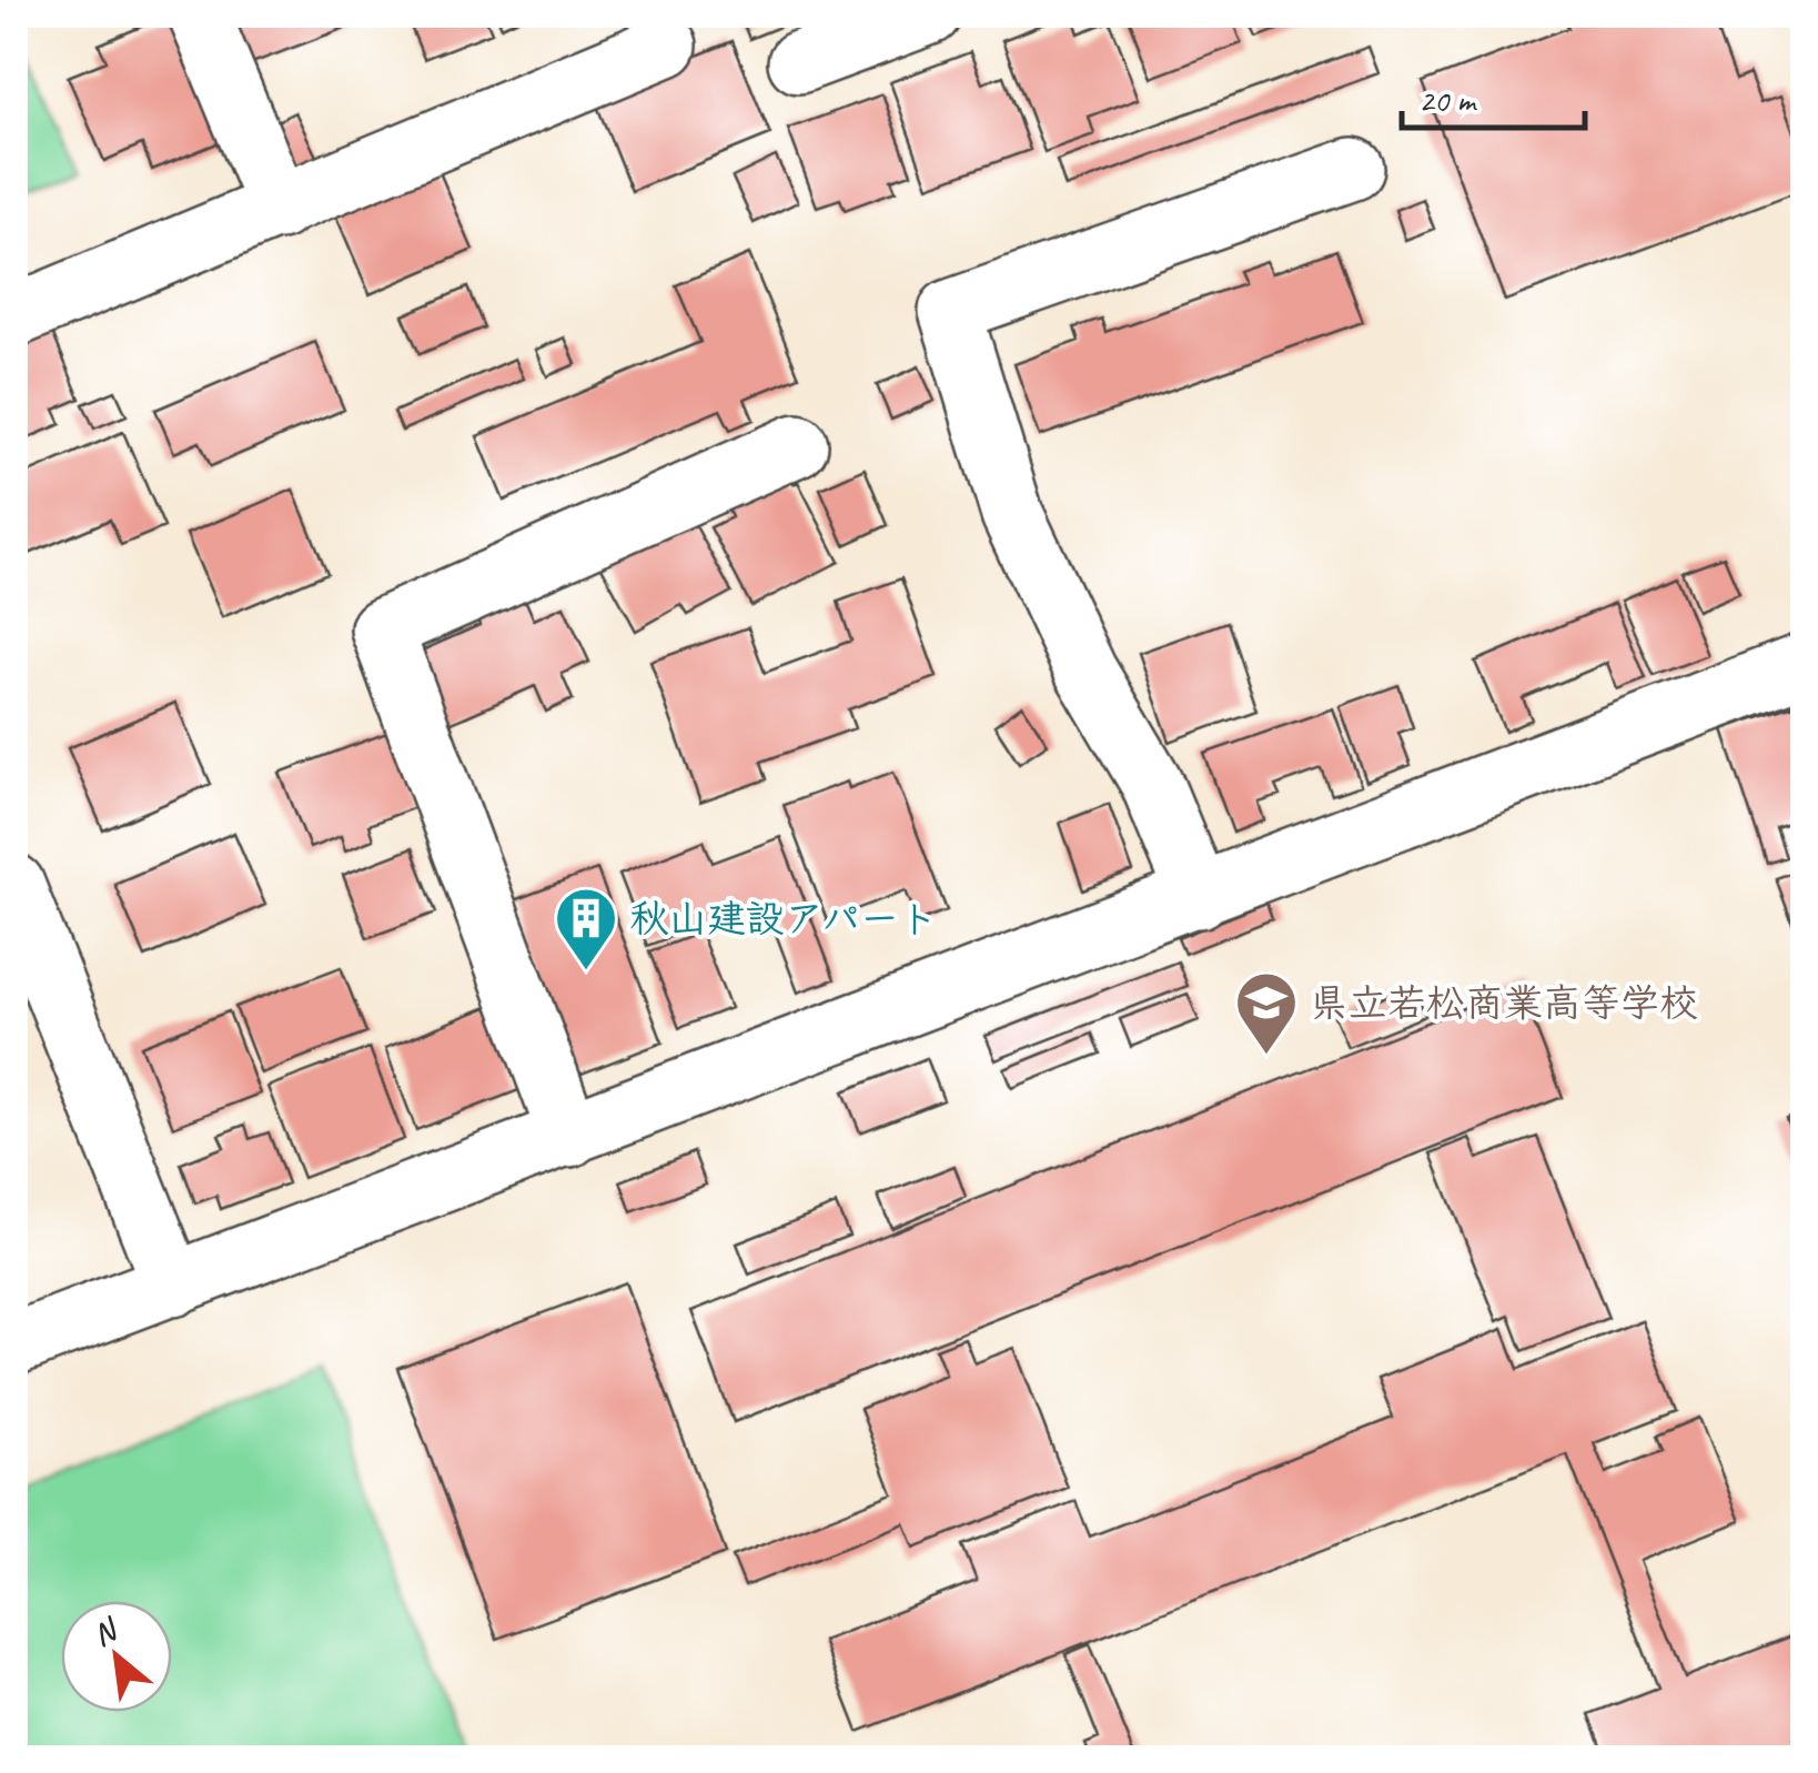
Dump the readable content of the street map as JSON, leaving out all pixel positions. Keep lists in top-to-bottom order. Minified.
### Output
{"places":{"building":["秋山建設アパート"],"school or university":["県立若松商業高等学校"]},"scale_bar":"20 m","north":"top left"}
